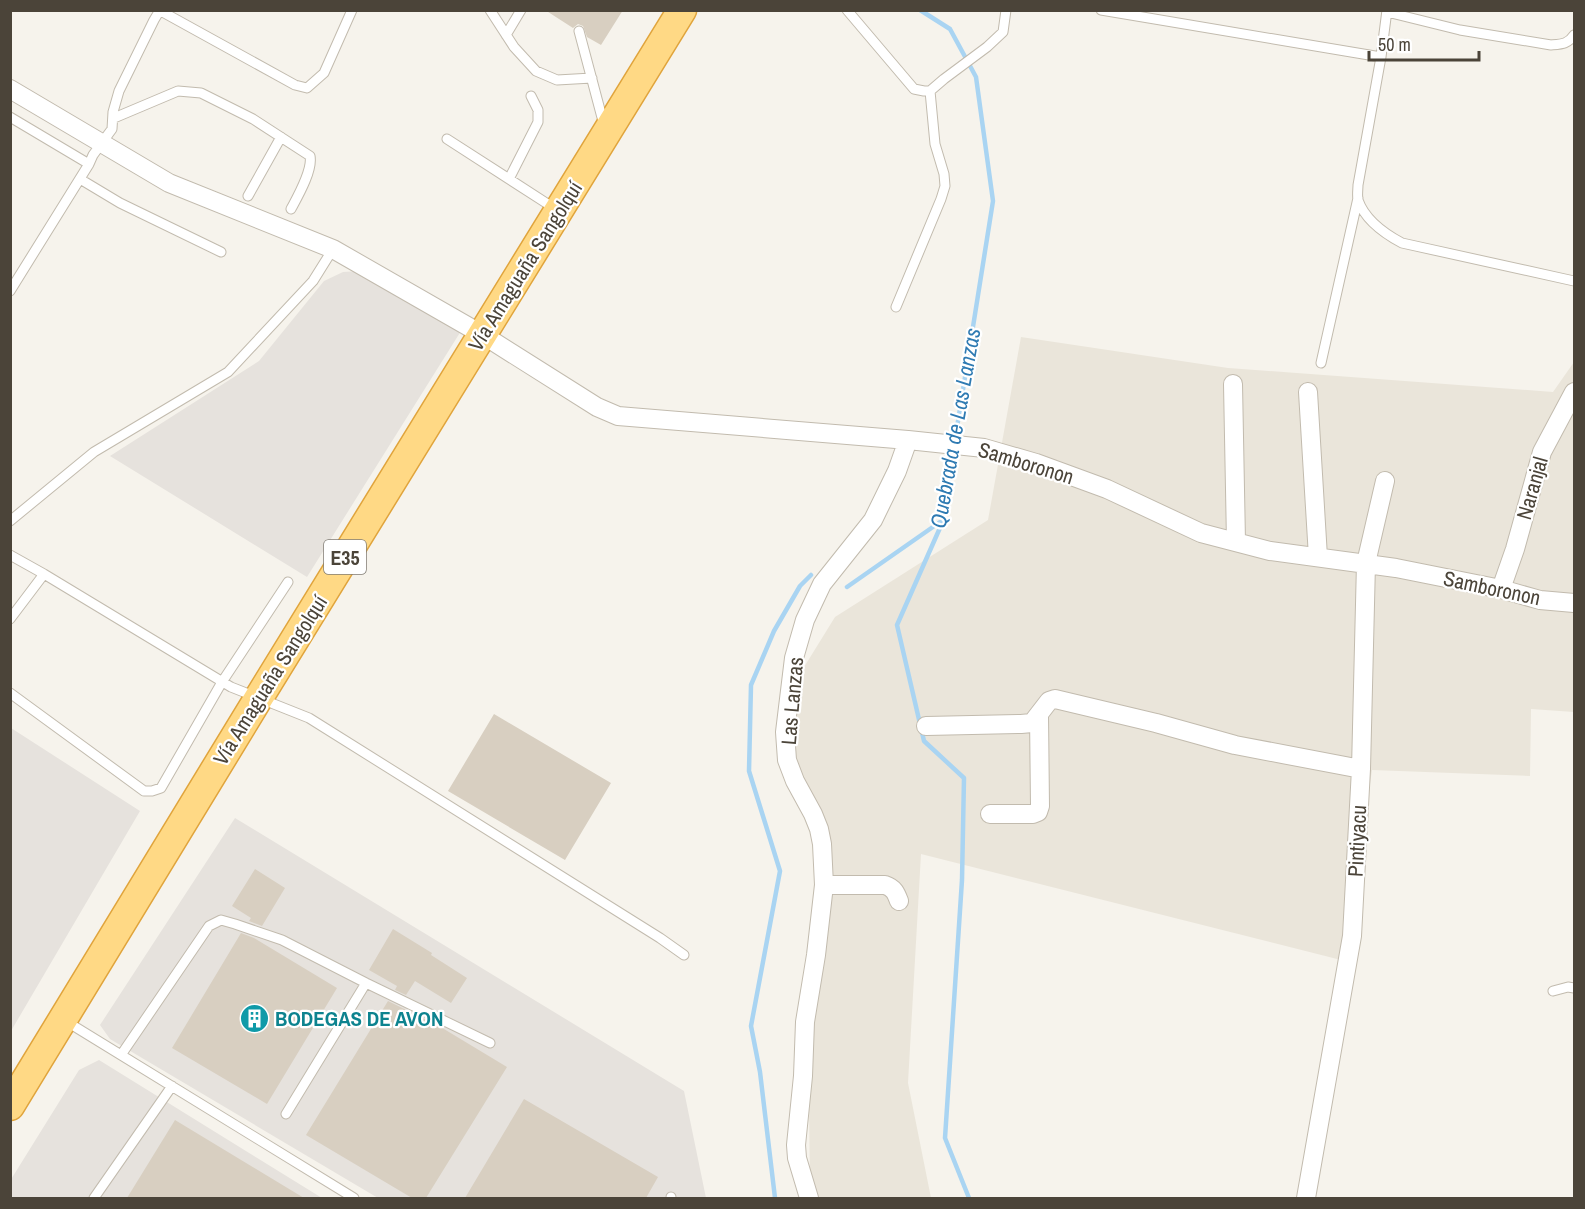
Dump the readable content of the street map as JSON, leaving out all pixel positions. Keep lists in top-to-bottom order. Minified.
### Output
{"streets":{"highway":["Vía Amaguaña Sangolquí","E35"],"street":["Samboronon","Naranjal","Las Lanzas","Pintiyacu"]},"crossings":[["Vía Amaguaña Sangolquí","Samboronon"],["Samboronon","Naranjal"],["Samboronon","Las Lanzas"],["Samboronon","Pintiyacu"]],"water":["Quebrada de Las Lanzas"],"places":{"building":["BODEGAS DE AVON"]},"scale_bar":"50 m"}
